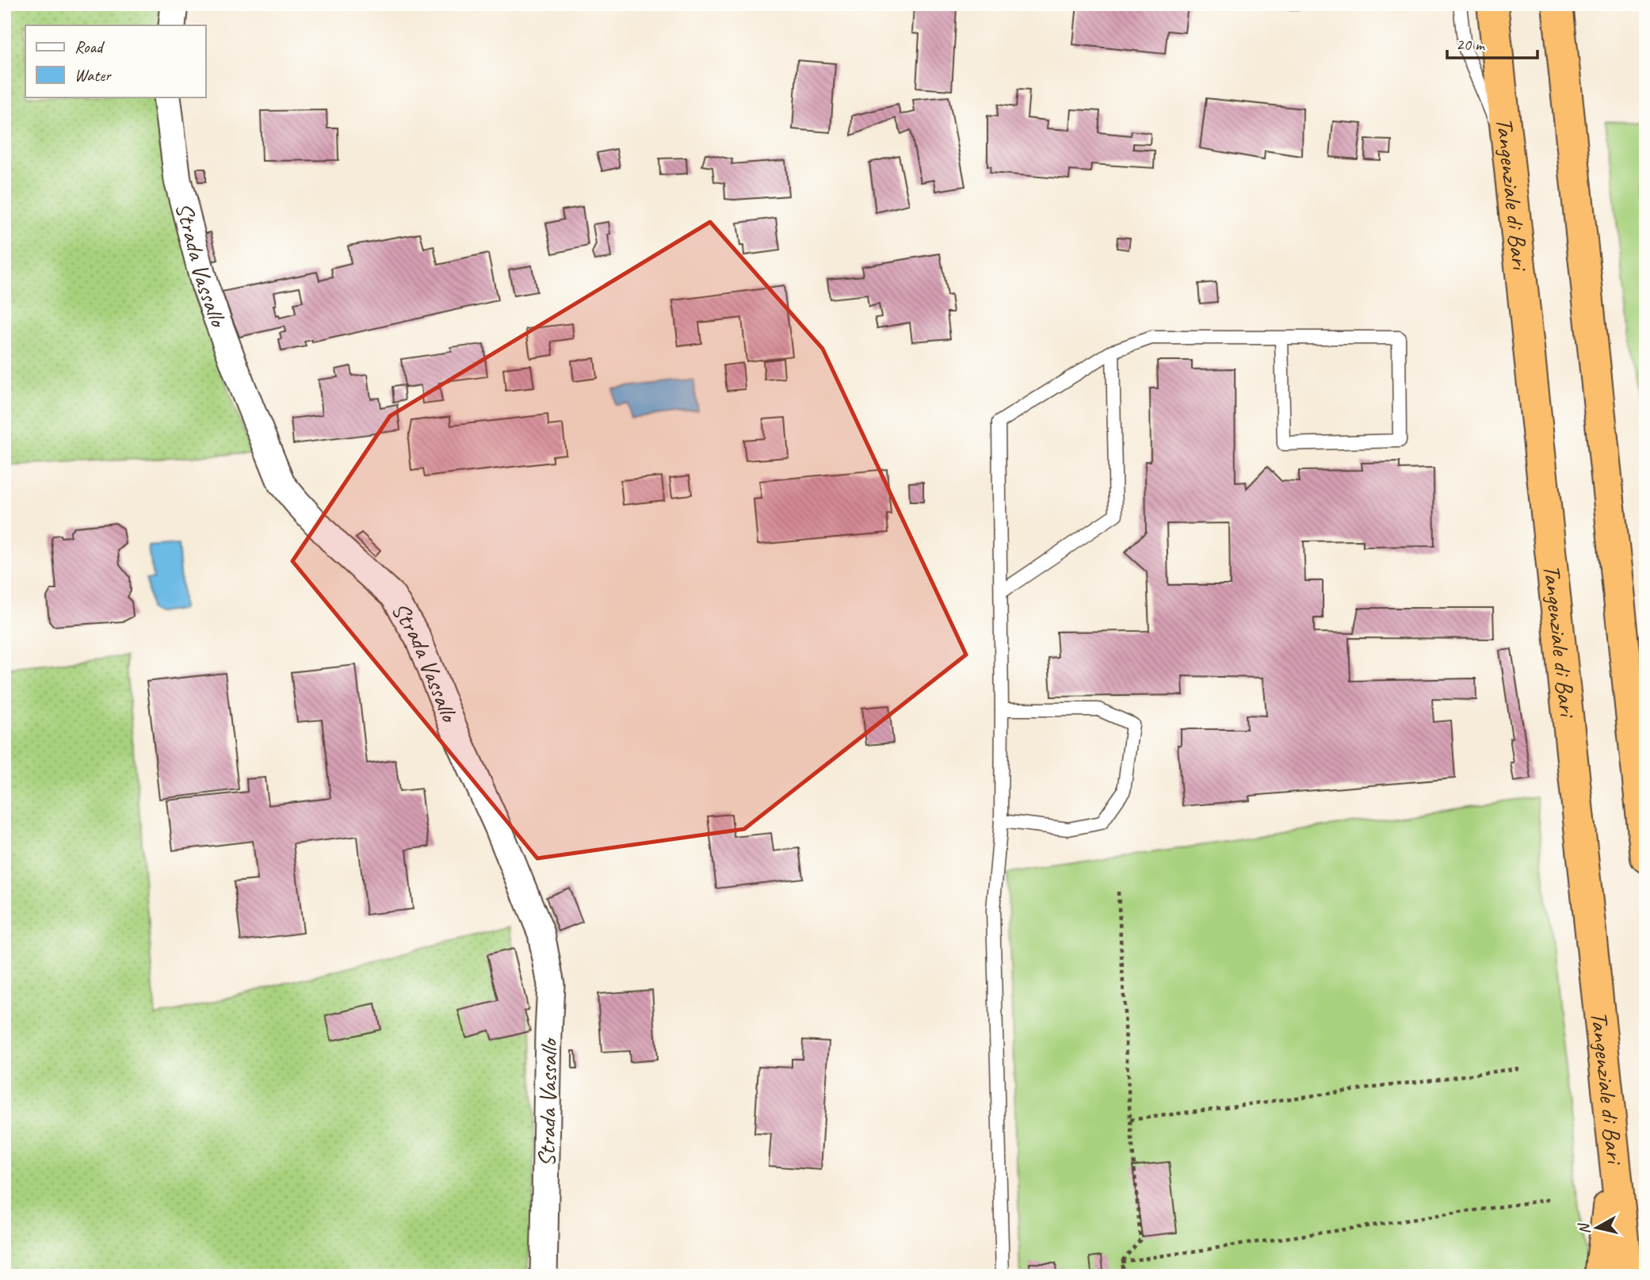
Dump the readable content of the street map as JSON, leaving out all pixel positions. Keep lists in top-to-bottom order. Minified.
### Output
{"streets":{"highway":["Tangenziale di Bari"],"street":["Strada Vassallo"]},"legend":["Road","Water"],"scale_bar":"20 m","north":"left"}
